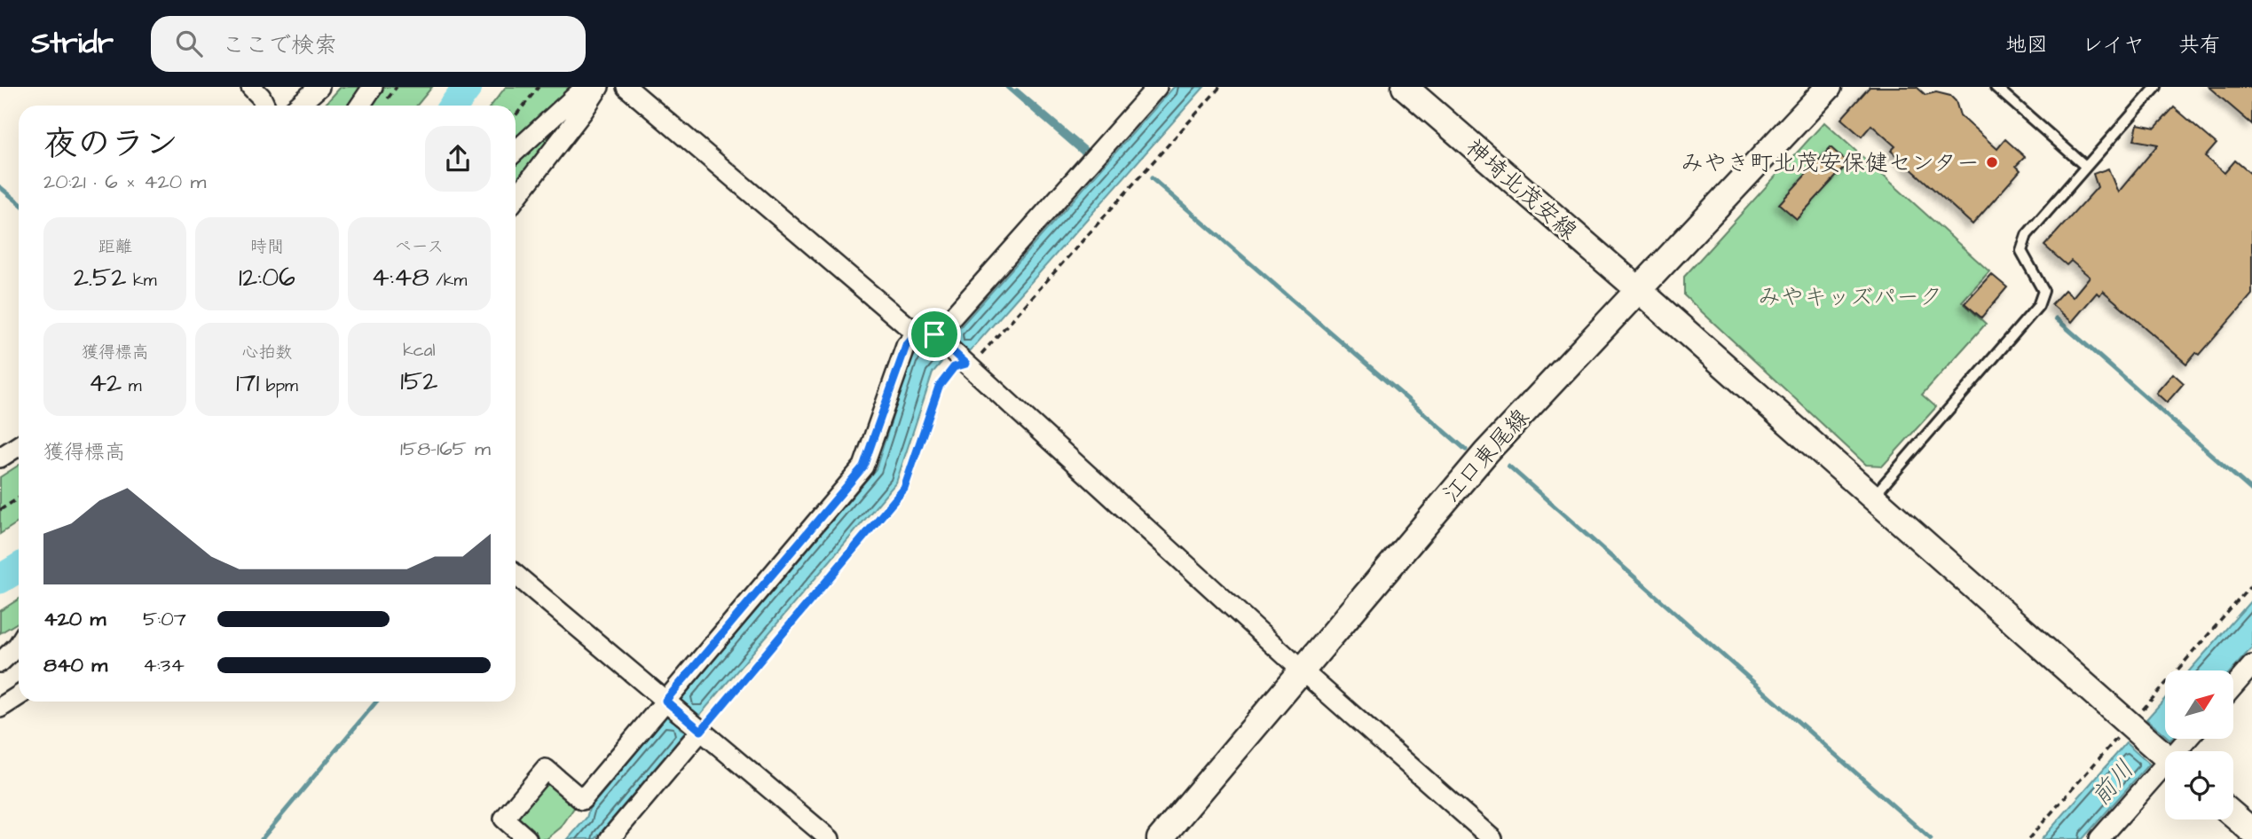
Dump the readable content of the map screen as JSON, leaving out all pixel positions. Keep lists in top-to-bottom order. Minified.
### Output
{"streets":{"main road":["神埼北茂安線","江口東尾線"]},"crossings":[["神埼北茂安線","江口東尾線"]],"water":["前川"],"parks":["みやキッズパーク"],"places":["みやき町北茂安保健センター"],"north":"top right","page":{"header":"Stridr","search":"ここで検索","nav":["地図","レイヤ","共有"],"heading":["夜のラン","20:21 · 6 × 420 m"],"stats":[["距離","2.52 km"],["時間","12:06"],["ペース","4:48 /km"],["獲得標高","42 m"],["心拍数","171 bpm"],["kcal","152"]],"chart":["獲得標高","158–165 m"],"list":[{"name":"420 m","note":"5:07"},{"name":"840 m","note":"4:34"}]}}
